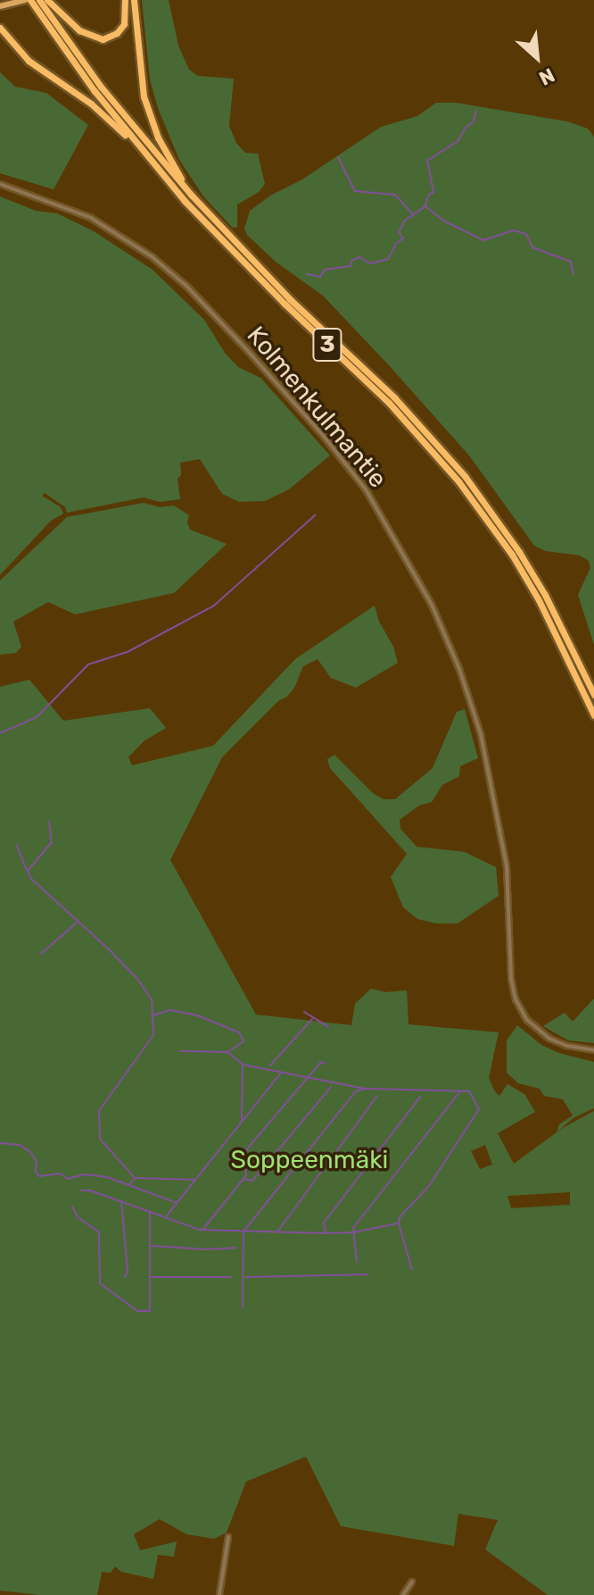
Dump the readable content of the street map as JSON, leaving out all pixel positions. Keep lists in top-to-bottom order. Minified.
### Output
{"streets":{"highway":["3"],"street":["Kolmenkulmantie"]},"parks":["Soppeenmäki"],"north":"bottom right"}
